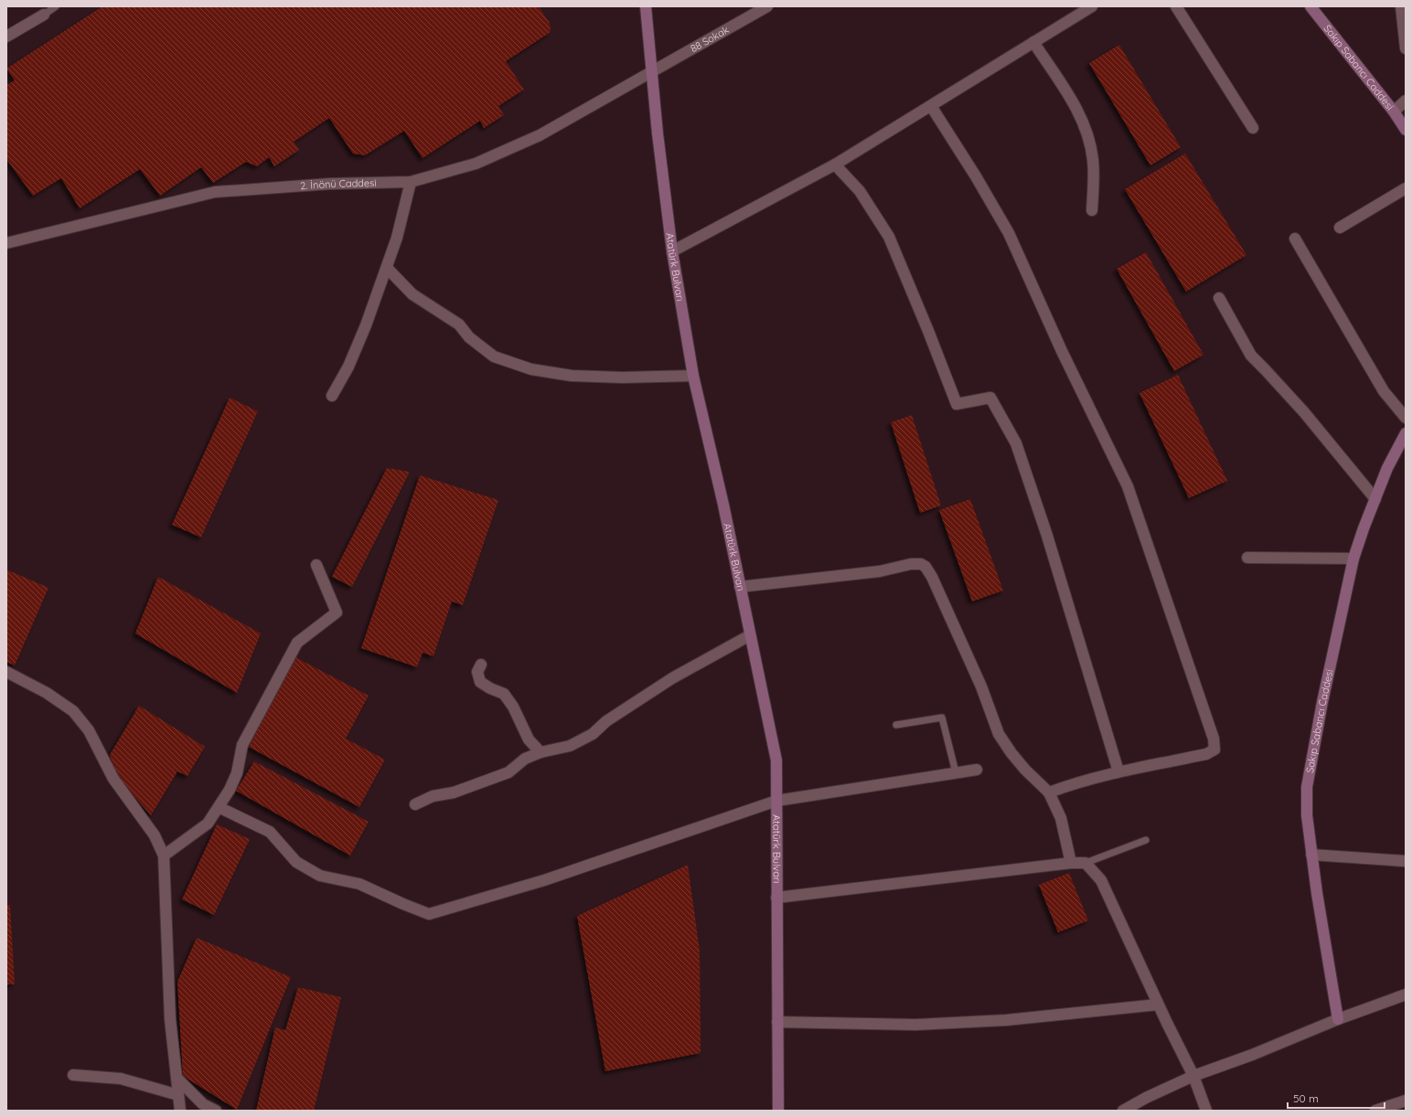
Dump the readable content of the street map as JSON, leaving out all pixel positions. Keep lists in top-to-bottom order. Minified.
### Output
{"streets":{"street":["88 Sokak","Sakıp Sabancı Caddesi","2. İnönü Caddesi","Atatürk Bulvarı"]},"crossings":[["88 Sokak","2. İnönü Caddesi"],["88 Sokak","Atatürk Bulvarı"],["2. İnönü Caddesi","Atatürk Bulvarı"]],"scale_bar":"50 m"}
